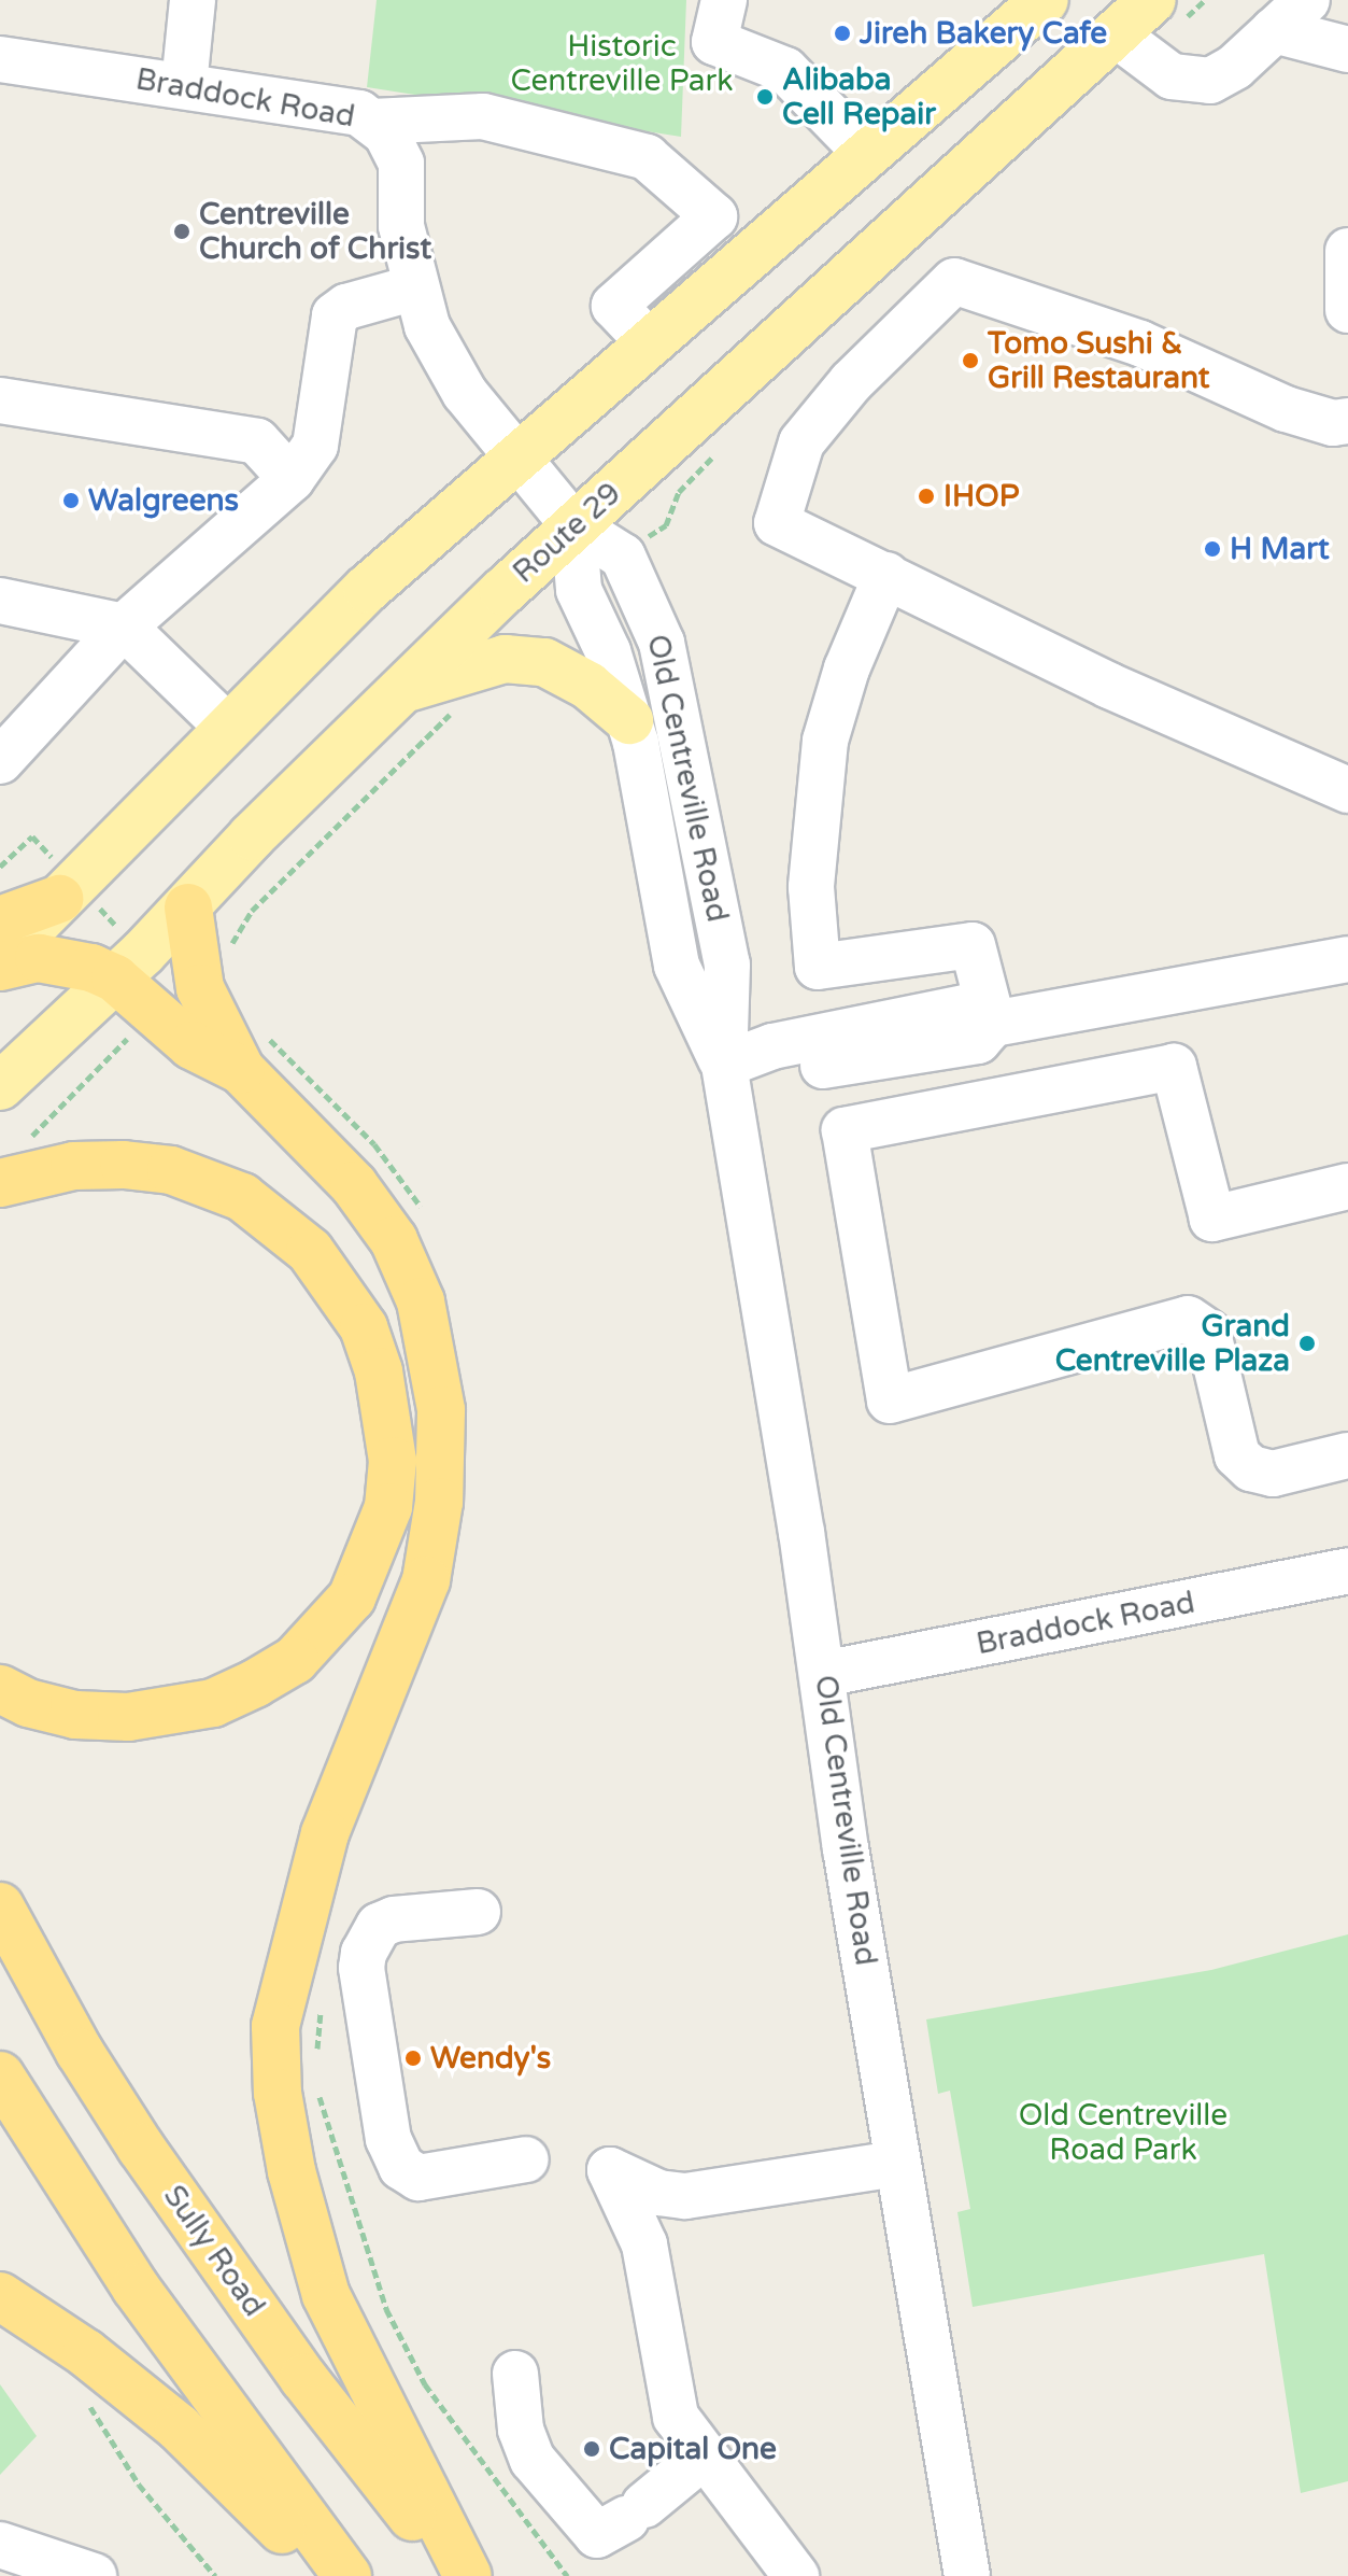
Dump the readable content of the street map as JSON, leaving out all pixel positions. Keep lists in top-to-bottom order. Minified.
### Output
{"streets":{"highway":["Sully Road"],"main road":["Route 29"],"street":["Braddock Road","Old Centreville Road"]},"crossings":[["Braddock Road","Old Centreville Road"],["Route 29","Old Centreville Road"]],"parks":["Historic Centreville Park","Old Centreville Road Park"],"places":["Jireh Bakery Cafe","Alibaba Cell Repair","Centreville Church of Christ","Tomo Sushi & Grill Restaurant","IHOP","Walgreens","H Mart","Grand Centreville Plaza","Wendy's","Capital One"]}
